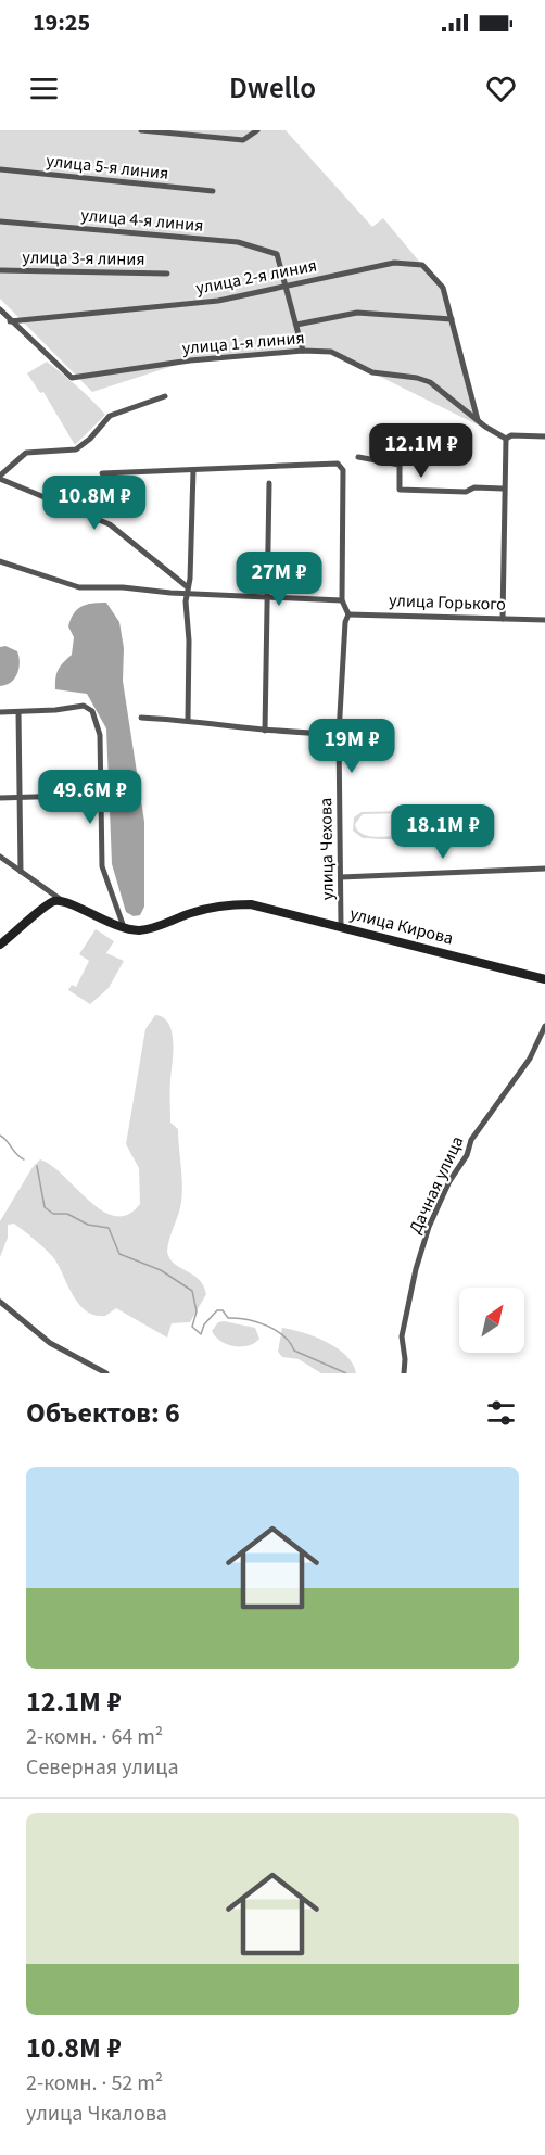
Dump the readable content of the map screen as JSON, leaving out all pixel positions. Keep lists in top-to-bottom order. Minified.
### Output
{"streets":{"street":["улица 5-я линия","улица 4-я линия","улица 3-я линия","улица 2-я линия","улица 1-я линия","улица Горького","улица Чехова","улица Кирова","Дачная улица"]},"crossings":[["улица 4-я линия","улица 2-я линия"],["улица 2-я линия","улица 1-я линия"],["улица Горького","улица Чехова"],["улица Чехова","улица Кирова"]],"north":"top right","page":{"status":"19:25","header":"Dwello","price":["12.1M ₽","10.8M ₽","27M ₽","19M ₽","49.6M ₽","18.1M ₽"],"heading":"Объектов: 6","list":[{"name":"12.1M ₽","note":"2-комн. · 64 m² · Северная улица"},{"name":"10.8M ₽","note":"2-комн. · 52 m² · улица Чкалова"}]}}
